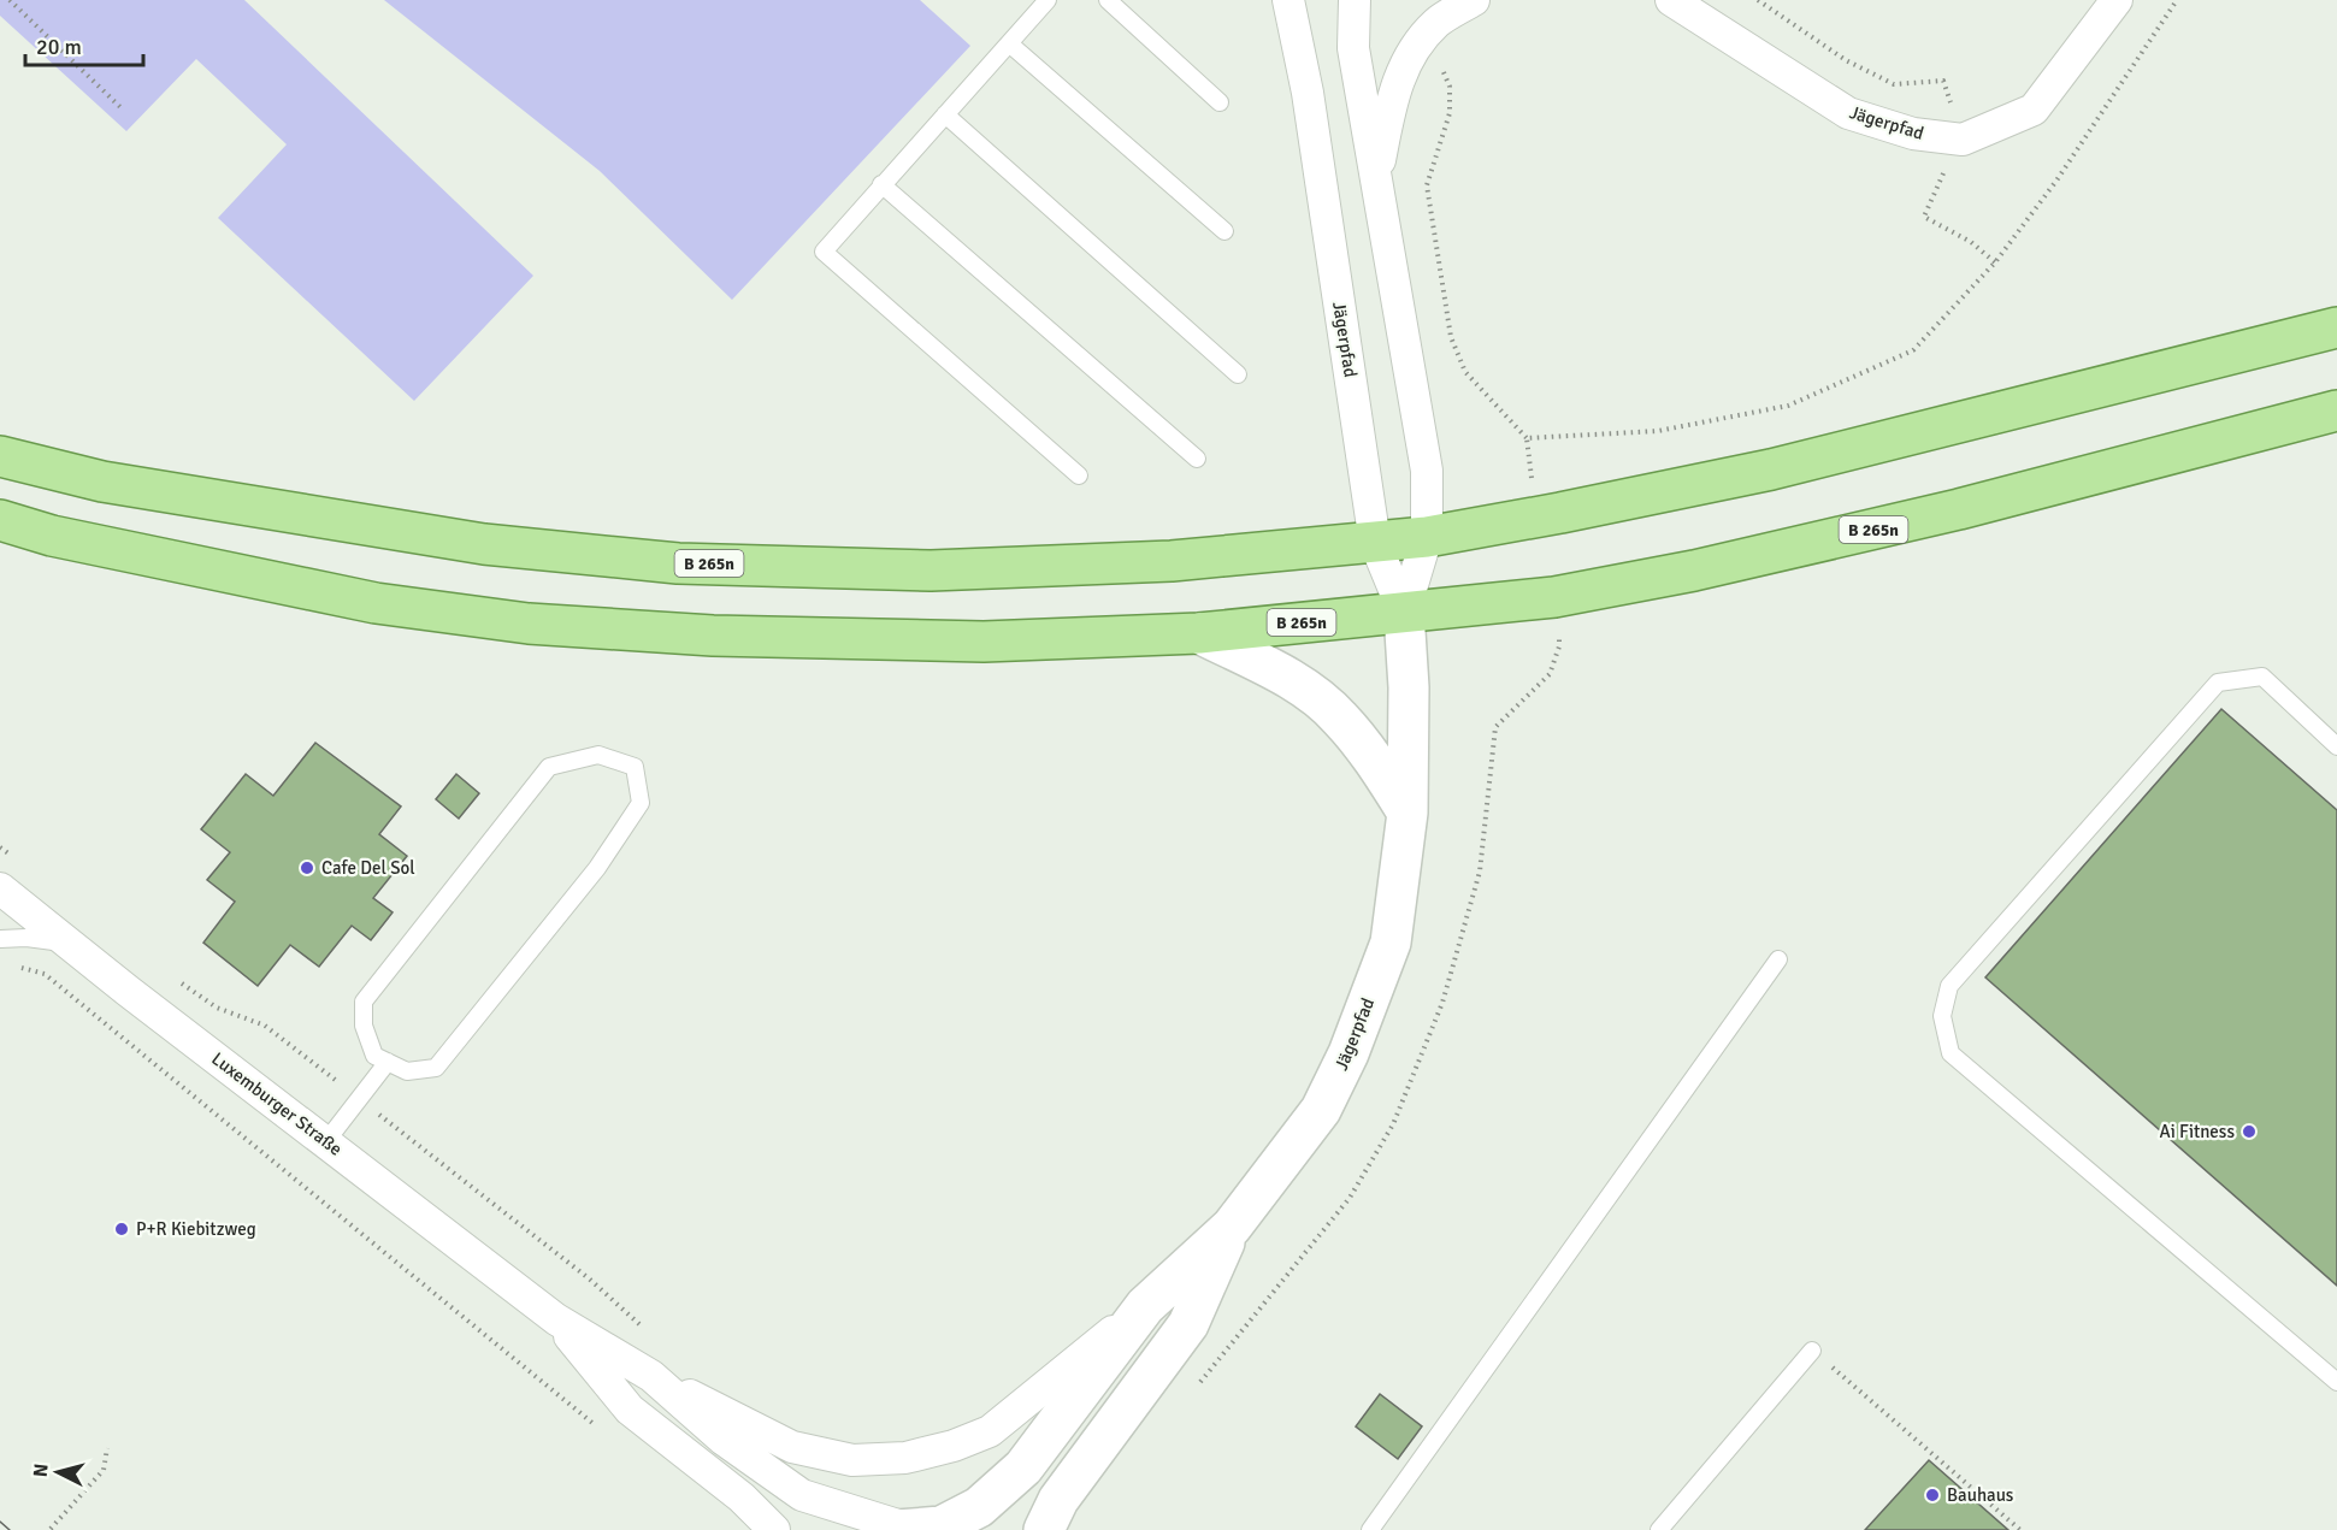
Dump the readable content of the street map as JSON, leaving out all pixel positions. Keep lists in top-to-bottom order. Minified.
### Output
{"streets":{"main road":["B 265n"],"street":["Jägerpfad","Luxemburger Straße"]},"crossings":[["Jägerpfad","B 265n"]],"places":["Cafe Del Sol","Ai Fitness","P+R Kiebitzweg","Bauhaus"],"scale_bar":"20 m","north":"left"}
